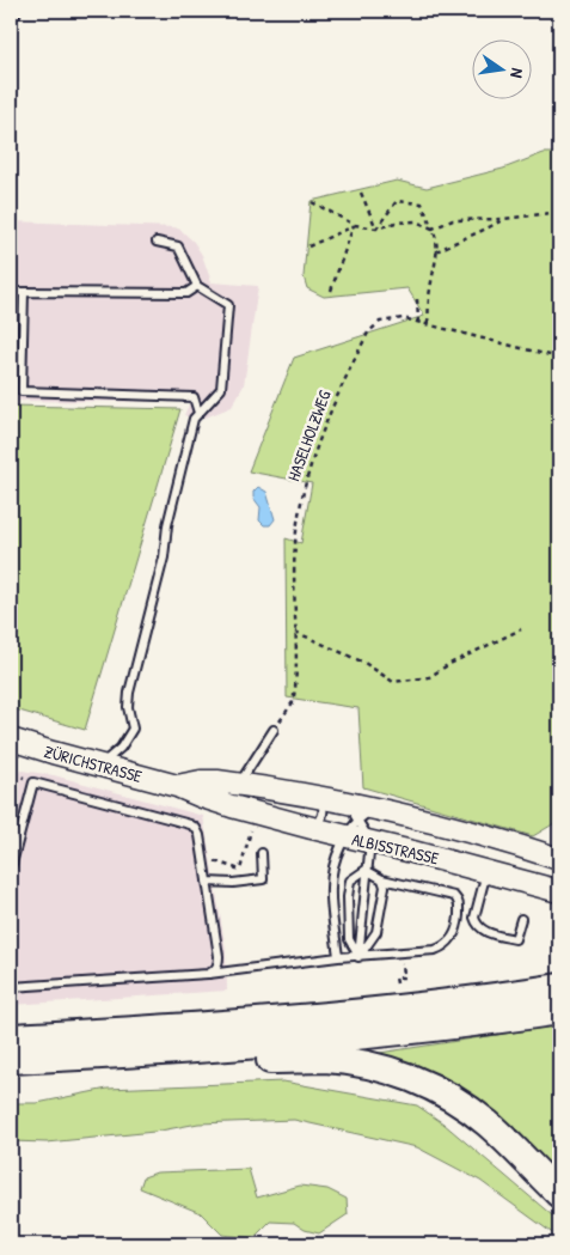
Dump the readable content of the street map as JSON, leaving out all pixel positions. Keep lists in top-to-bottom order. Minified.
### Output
{"streets":{"main road":["ZÜRICHSTRASSE","ALBISSTRASSE"],"path":["HASELHOLZWEG"]},"crossings":[["ZÜRICHSTRASSE","ALBISSTRASSE"]],"north":"right"}
